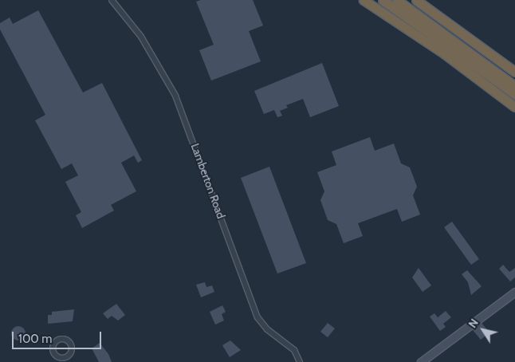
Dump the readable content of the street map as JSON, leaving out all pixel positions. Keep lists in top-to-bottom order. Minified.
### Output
{"streets":{"street":["Lamberton Road"]},"scale_bar":"100 m","north":"top left"}
